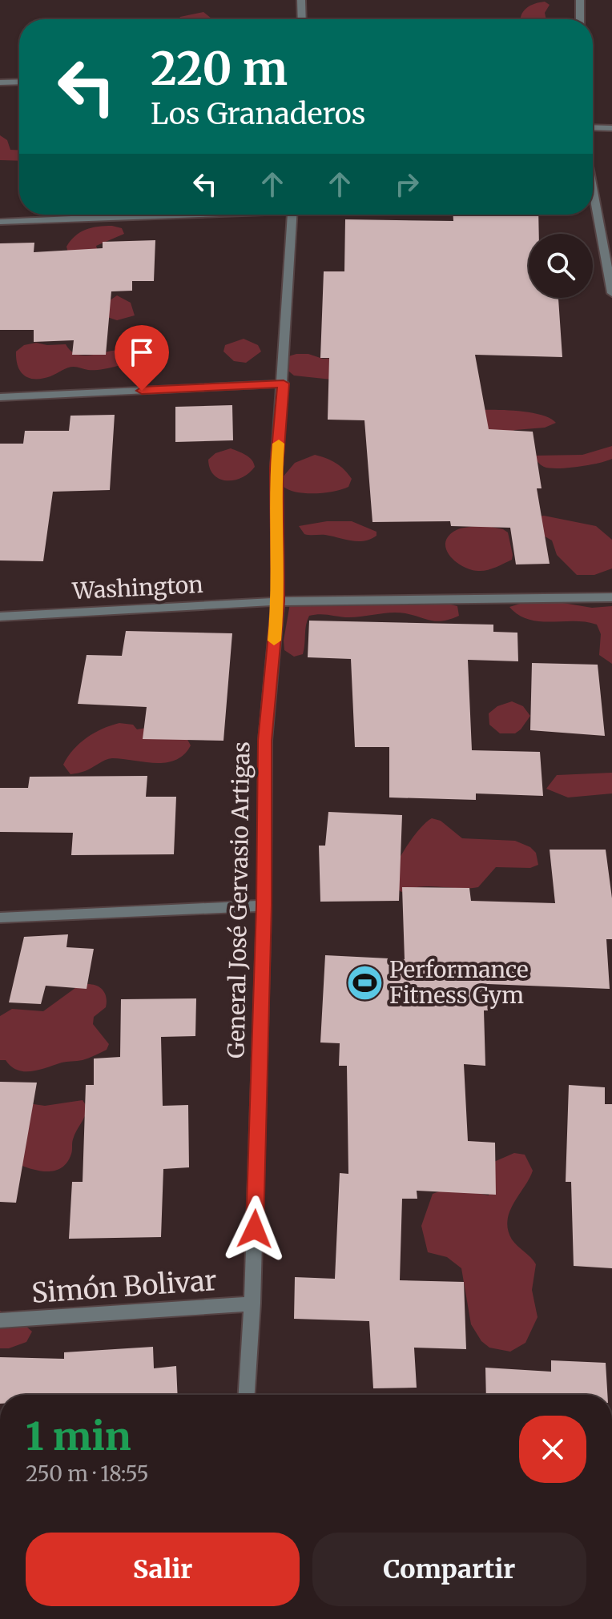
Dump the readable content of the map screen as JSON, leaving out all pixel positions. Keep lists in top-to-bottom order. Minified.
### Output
{"streets":{"street":["Washington","General José Gervasio Artigas","Simón Bolivar"]},"crossings":[["Washington","General José Gervasio Artigas"],["General José Gervasio Artigas","Simón Bolivar"]],"places":{"sports":["Performance Fitness Gym"]},"page":{"turn":["220 m","Los Granaderos"],"heading":["1 min","250 m · 18:55"],"buttons":["Salir","Compartir"]}}
